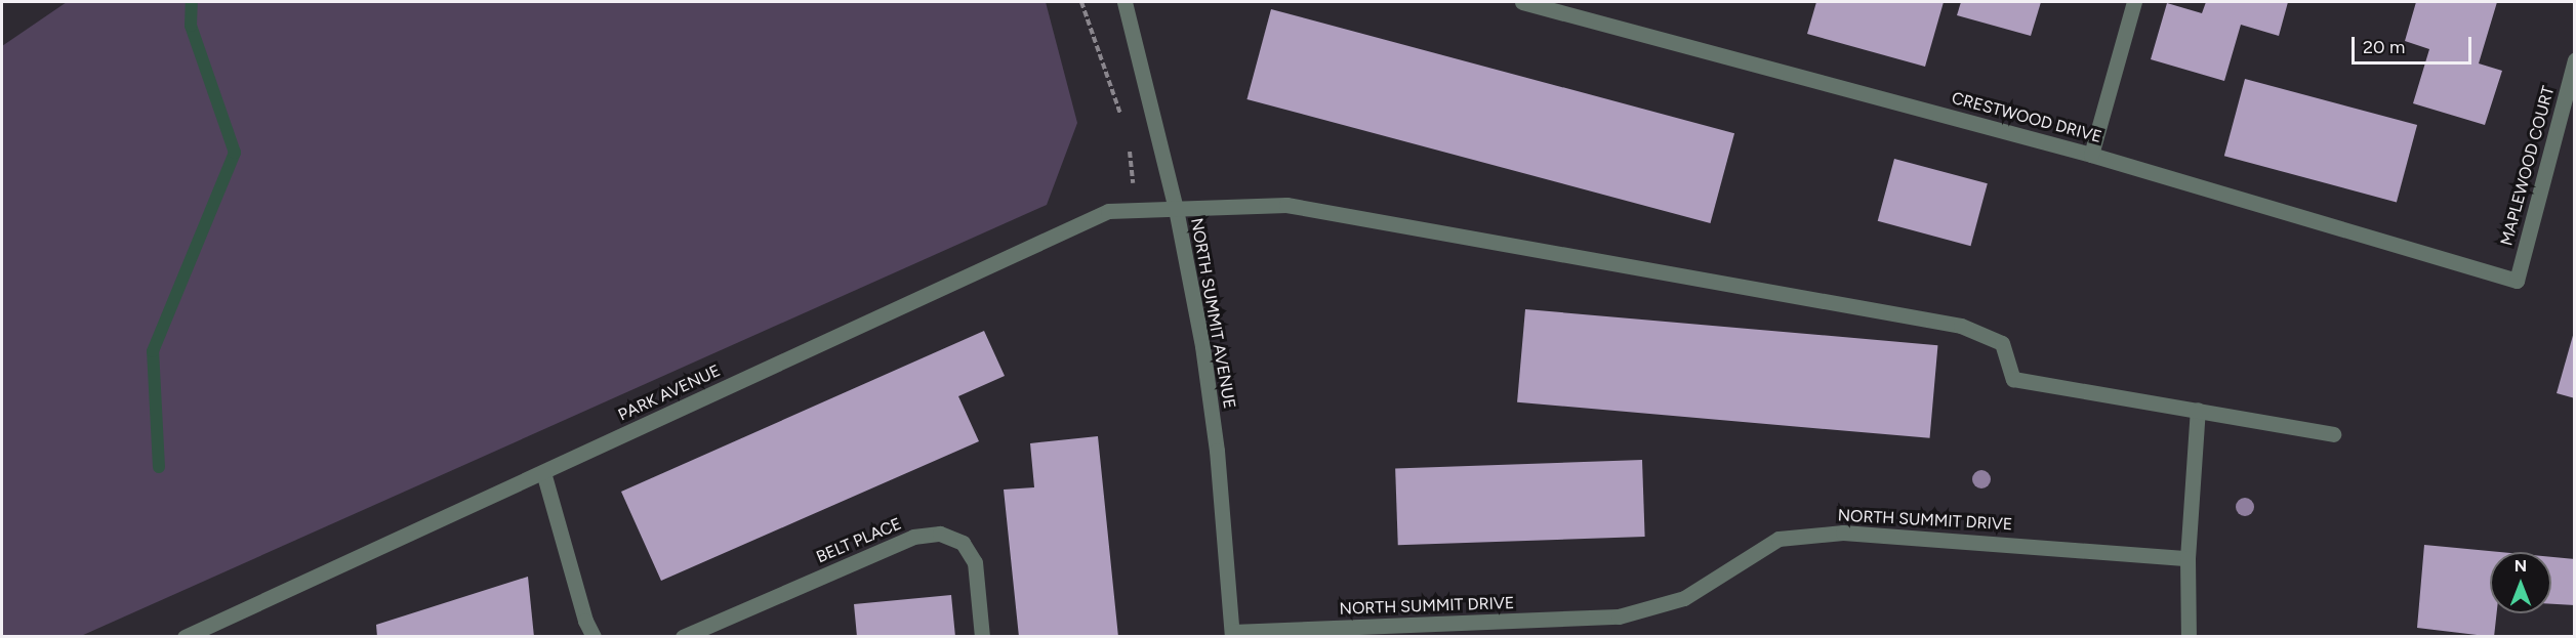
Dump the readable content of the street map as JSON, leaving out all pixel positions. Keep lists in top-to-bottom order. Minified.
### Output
{"streets":{"street":["CRESTWOOD DRIVE","MAPLEWOOD COURT","NORTH SUMMIT AVENUE","PARK AVENUE","NORTH SUMMIT DRIVE","BELT PLACE"]},"crossings":[["CRESTWOOD DRIVE","MAPLEWOOD COURT"],["NORTH SUMMIT AVENUE","PARK AVENUE"],["NORTH SUMMIT AVENUE","NORTH SUMMIT DRIVE"]],"scale_bar":"20 m","north":"top"}
